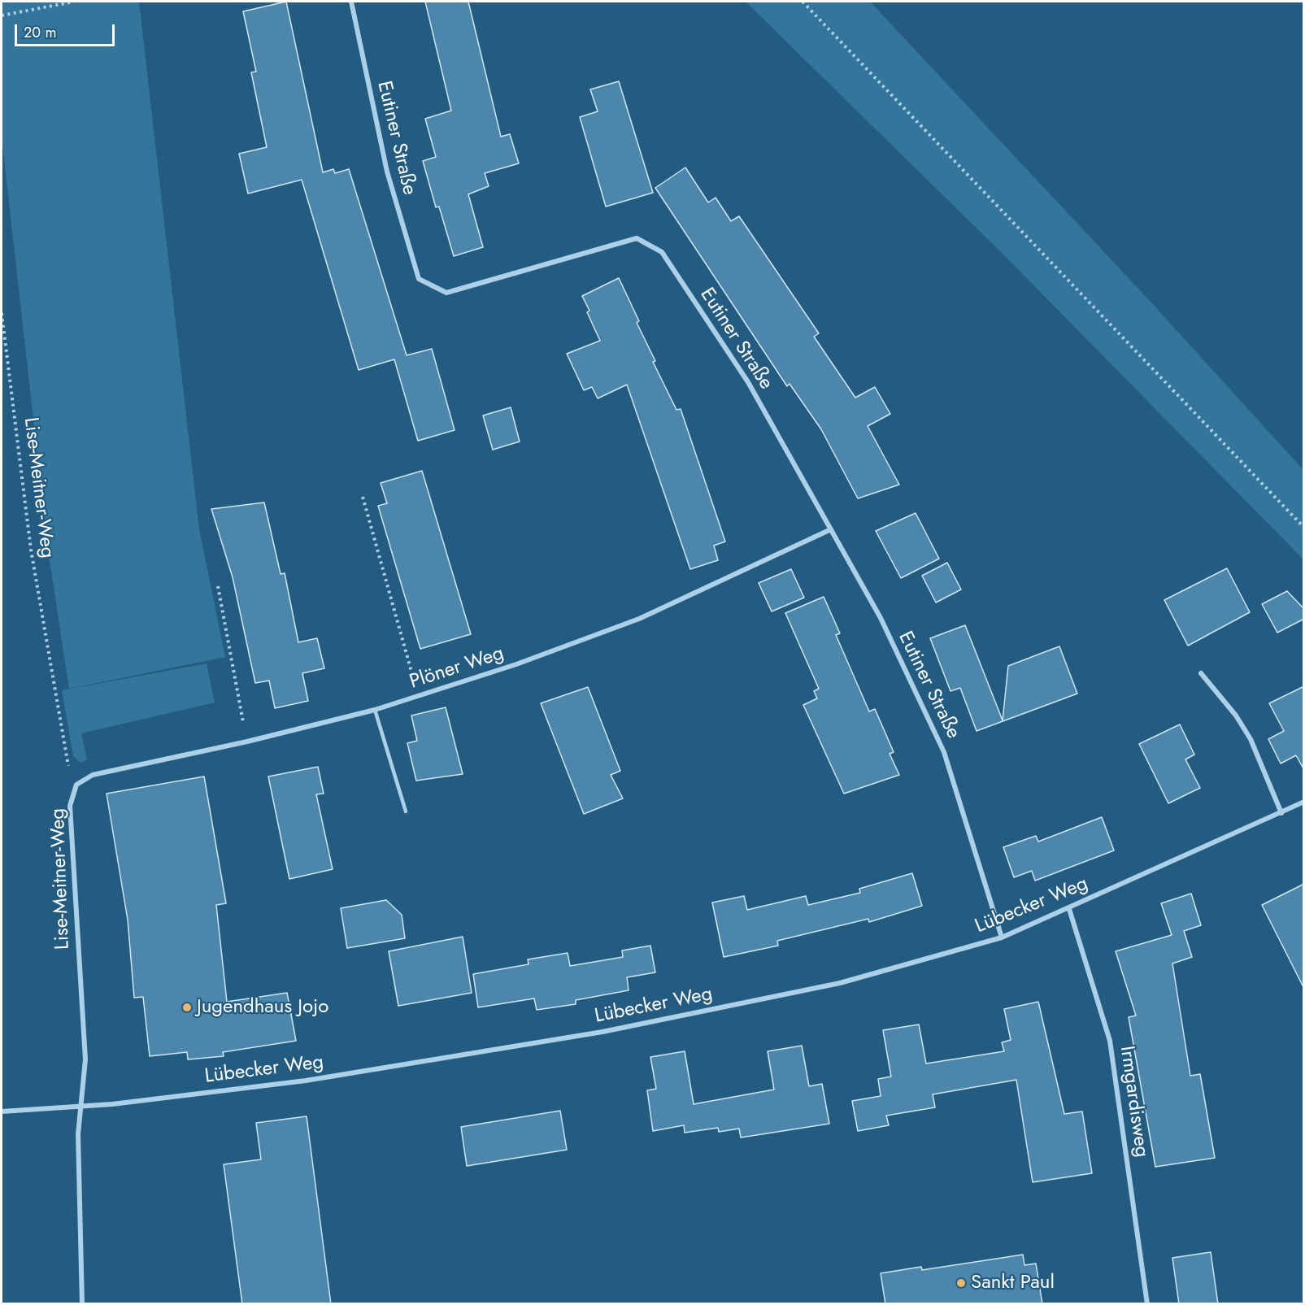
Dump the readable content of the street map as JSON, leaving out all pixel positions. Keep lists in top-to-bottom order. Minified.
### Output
{"streets":{"street":["Eutiner Straße","Lise-Meitner-Weg","Plöner Weg","Lübecker Weg","Irmgardisweg"]},"crossings":[["Eutiner Straße","Plöner Weg"],["Eutiner Straße","Lübecker Weg"],["Lise-Meitner-Weg","Plöner Weg"],["Lise-Meitner-Weg","Lübecker Weg"],["Lübecker Weg","Irmgardisweg"]],"places":["Jugendhaus Jojo","Sankt Paul"],"scale_bar":"20 m"}
